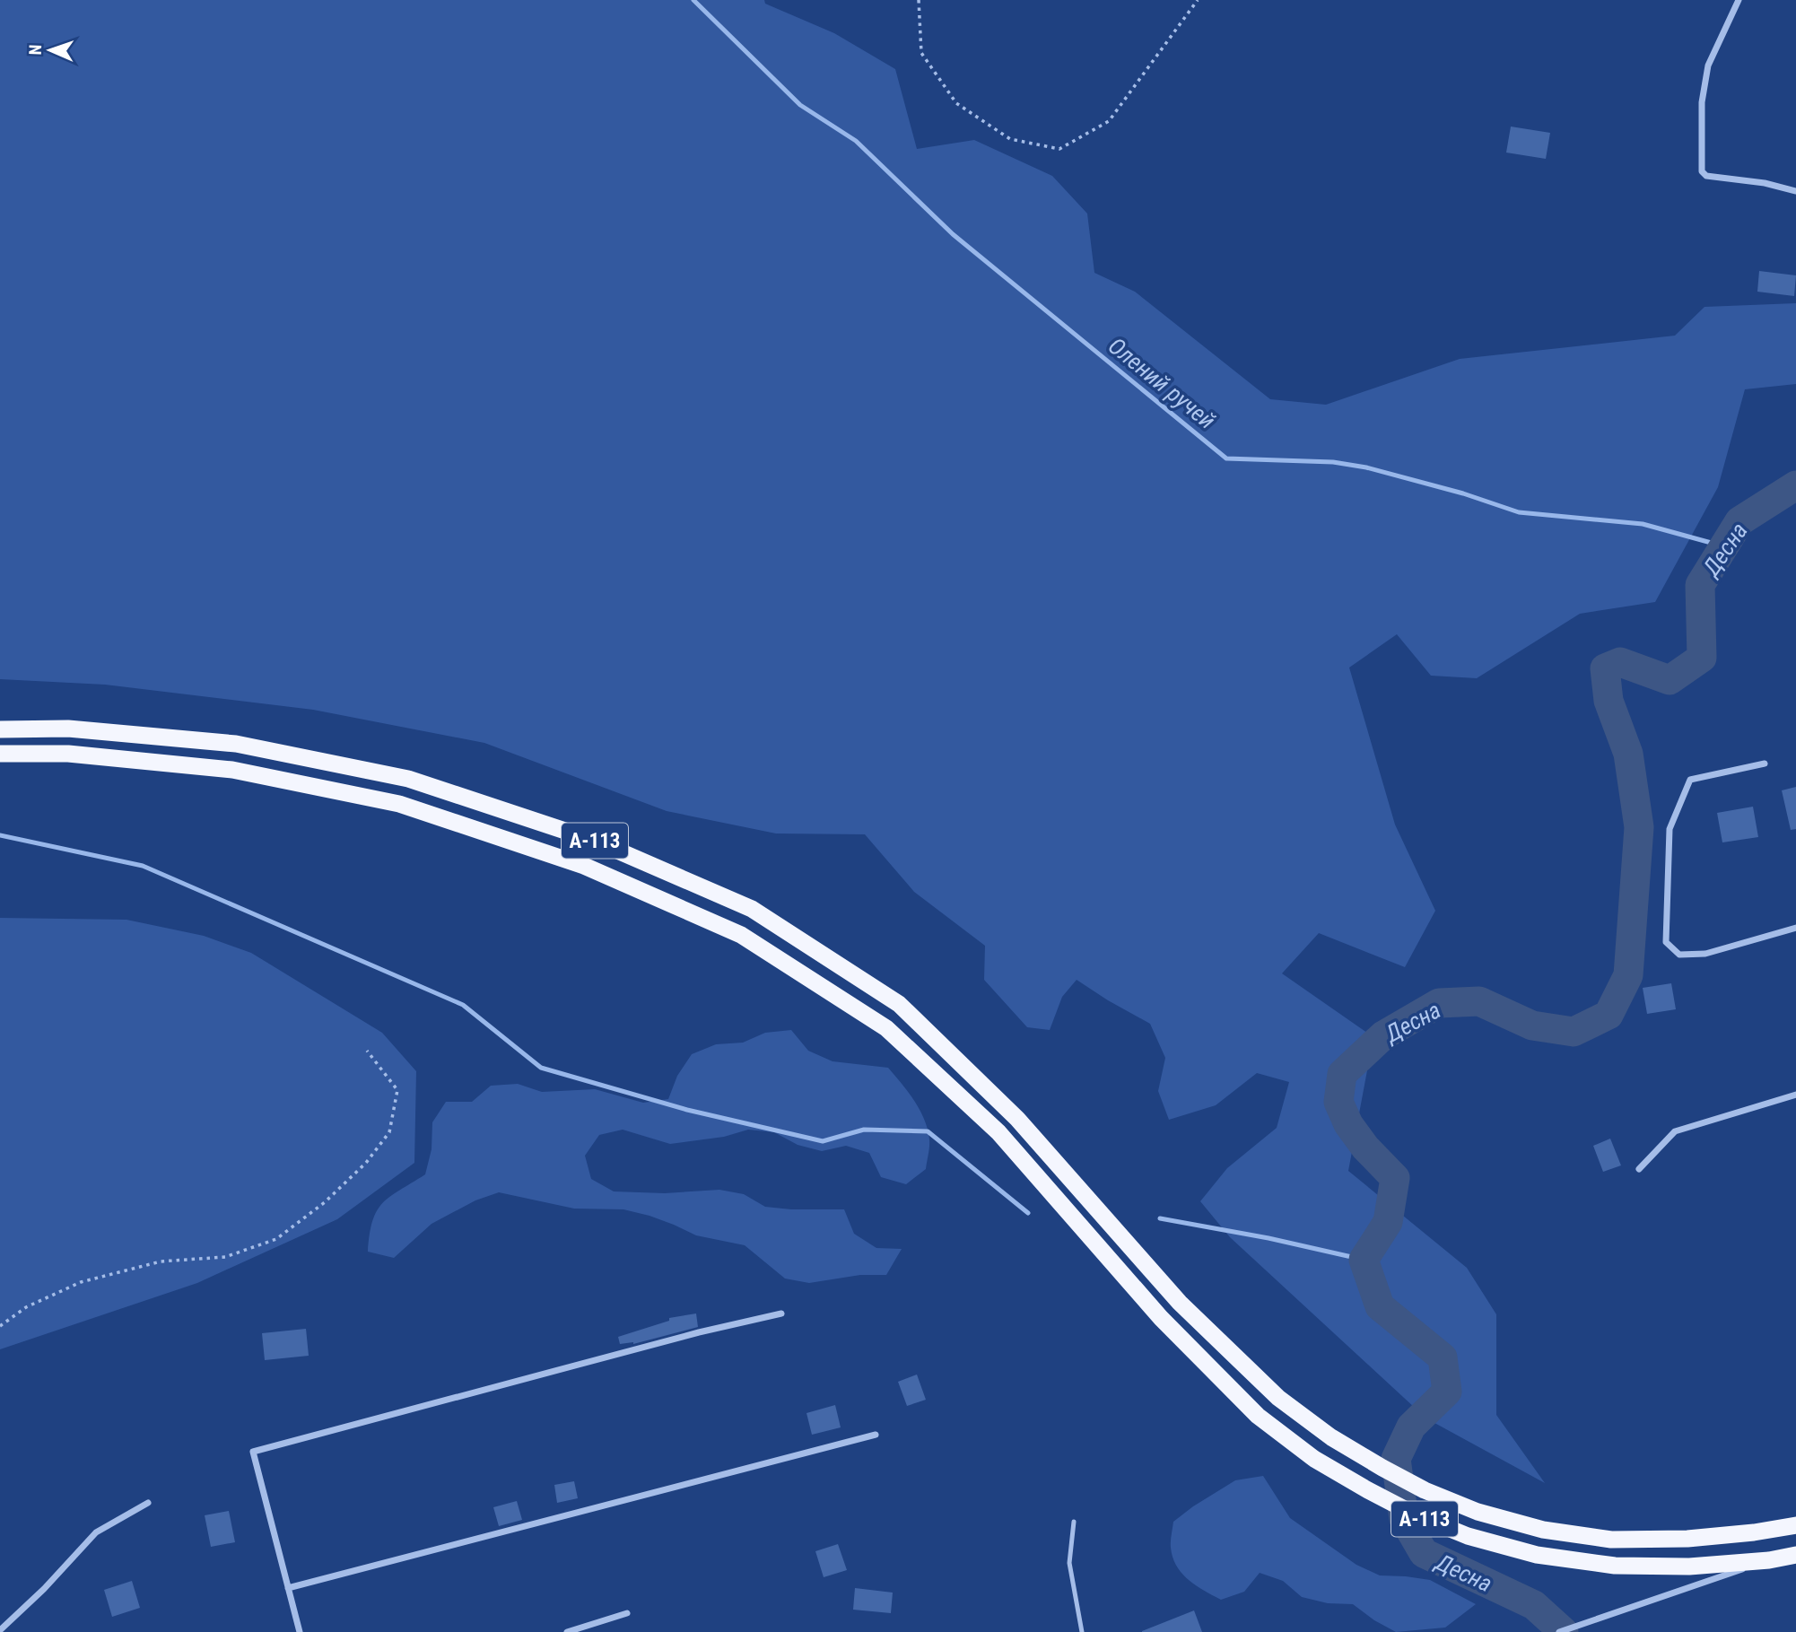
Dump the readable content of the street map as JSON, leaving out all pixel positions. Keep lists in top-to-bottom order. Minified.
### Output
{"streets":{"highway":["А-113"]},"water":["Олений ручей","Десна"],"north":"left"}
